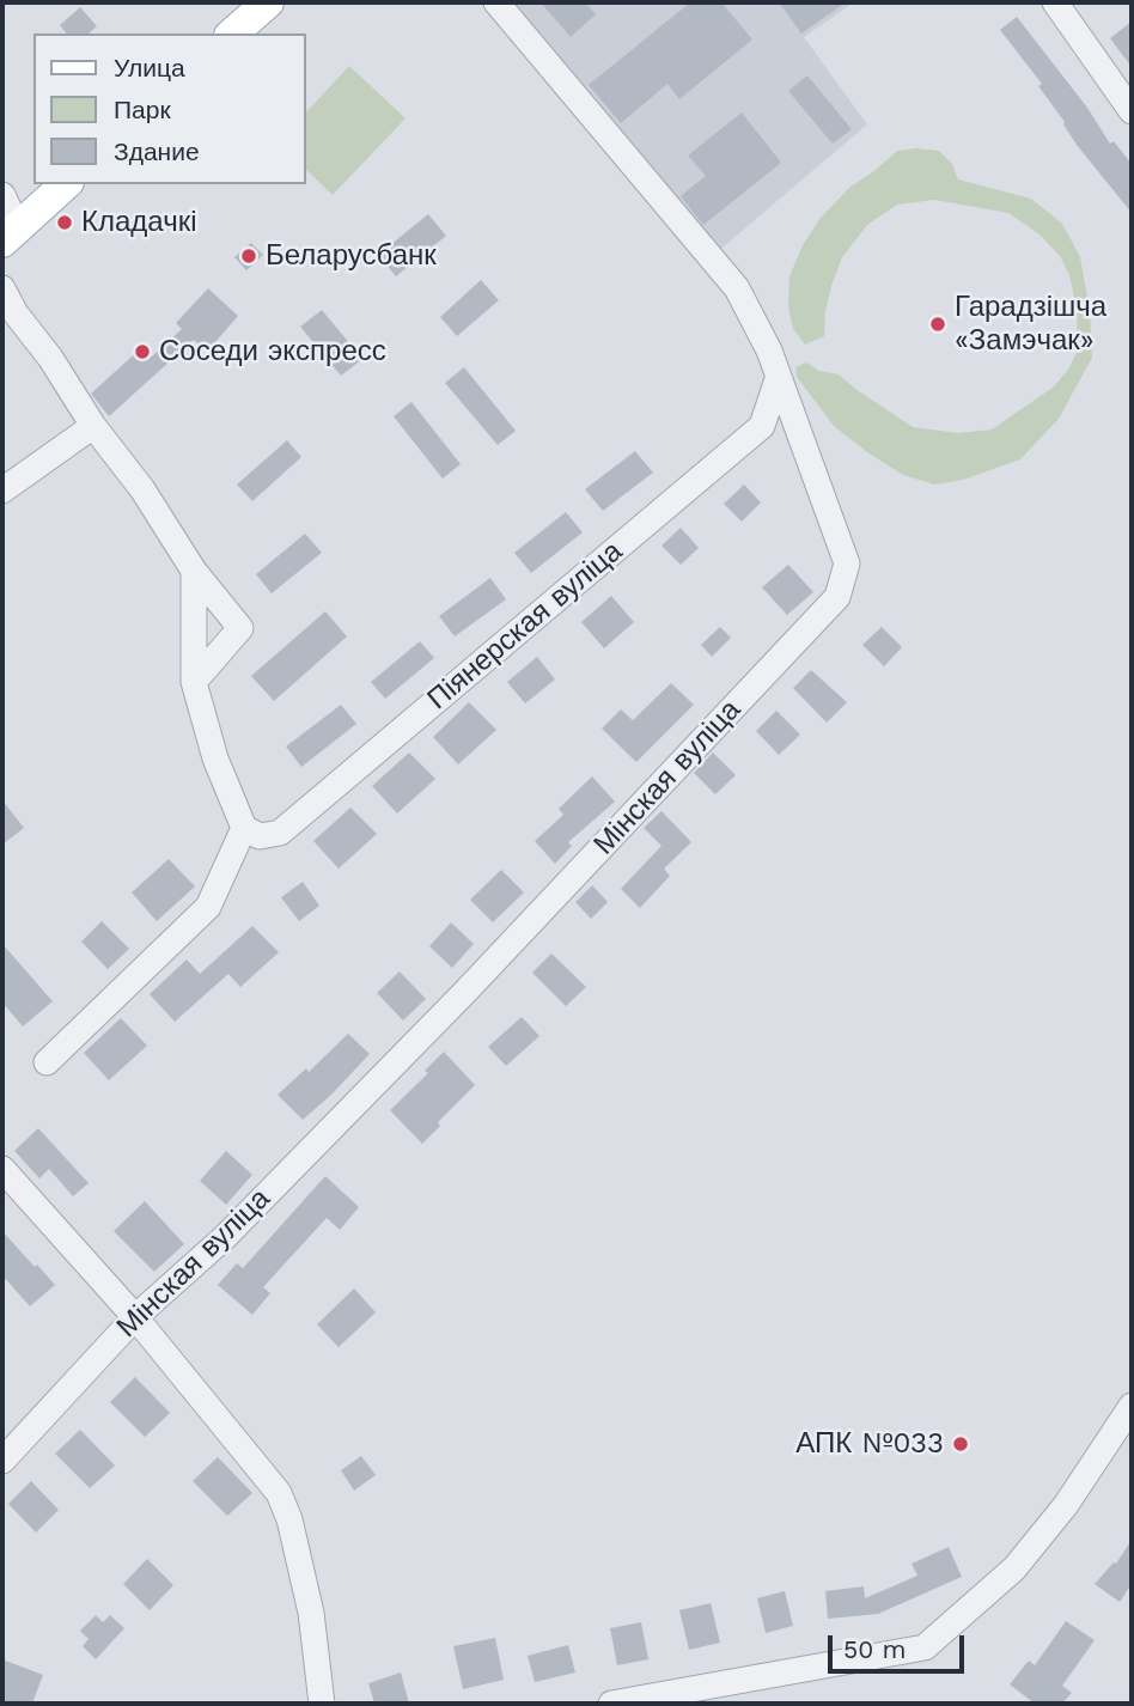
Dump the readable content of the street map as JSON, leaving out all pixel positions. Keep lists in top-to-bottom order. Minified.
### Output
{"streets":{"street":["Піянерская вуліца","Мінская вуліца"]},"crossings":[["Піянерская вуліца","Мінская вуліца"]],"places":["Кладачкі","Беларусбанк","Гарадзішча «Замэчак»","Соседи экспресс","АПК №033"],"legend":["Улица","Парк","Здание"],"scale_bar":"50 m"}
